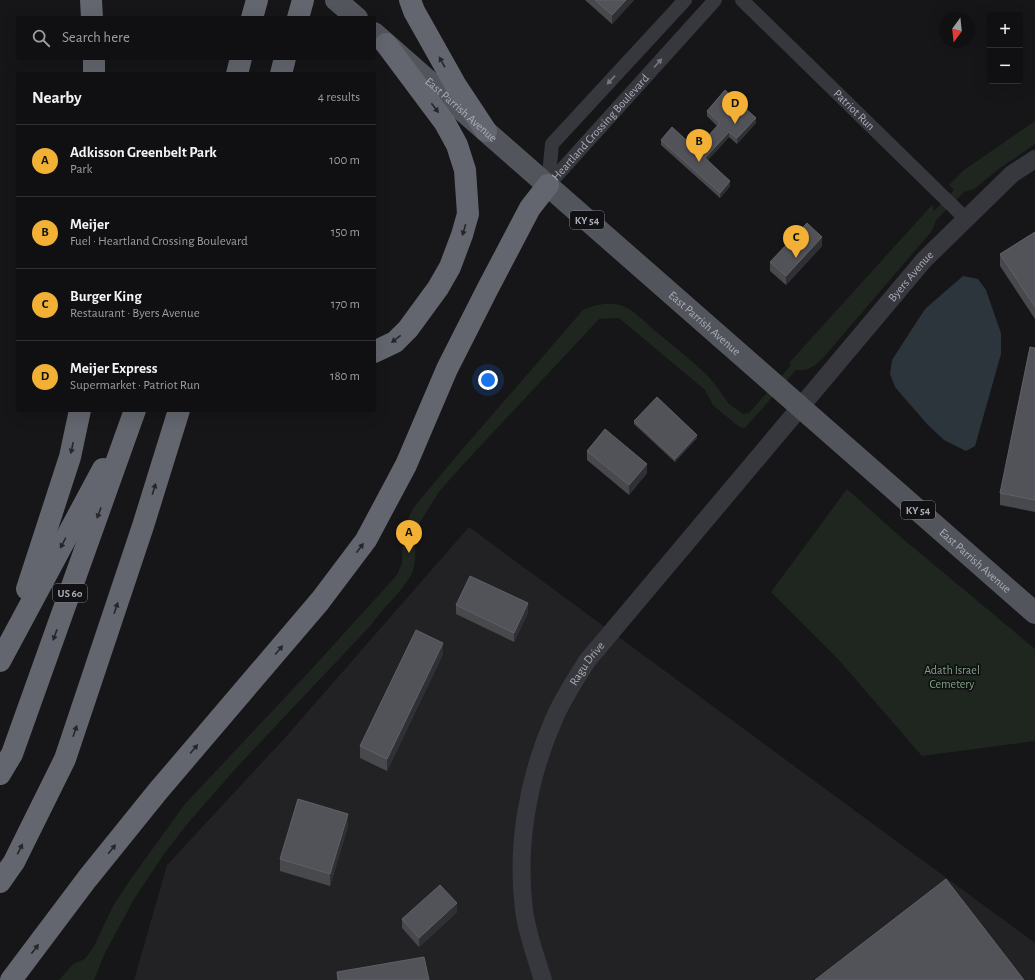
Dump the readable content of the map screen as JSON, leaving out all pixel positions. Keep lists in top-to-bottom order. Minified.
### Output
{"streets":{"highway":["US 60"],"main road":["East Parrish Avenue","KY 54"],"street":["Patriot Run","Heartland Crossing Boulevard","Byers Avenue","Ragu Drive"]},"crossings":[["East Parrish Avenue","Heartland Crossing Boulevard"],["East Parrish Avenue","Byers Avenue"],["East Parrish Avenue","Ragu Drive"],["Patriot Run","Byers Avenue"],["Byers Avenue","Ragu Drive"]],"parks":["Adath Israel Cemetery"],"north":"bottom","page":{"map_buttons":["+","−"],"search":"Search here","heading":["Nearby","4 results"],"pins":["D","B","C","A"],"list":[{"mark":"A","name":"Adkisson Greenbelt Park","note":"Park","value":"100 m"},{"mark":"B","name":"Meijer","note":"Fuel · Heartland Crossing Boulevard","value":"150 m"},{"mark":"C","name":"Burger King","note":"Restaurant · Byers Avenue","value":"170 m"},{"mark":"D","name":"Meijer Express","note":"Supermarket · Patriot Run","value":"180 m"}]}}
